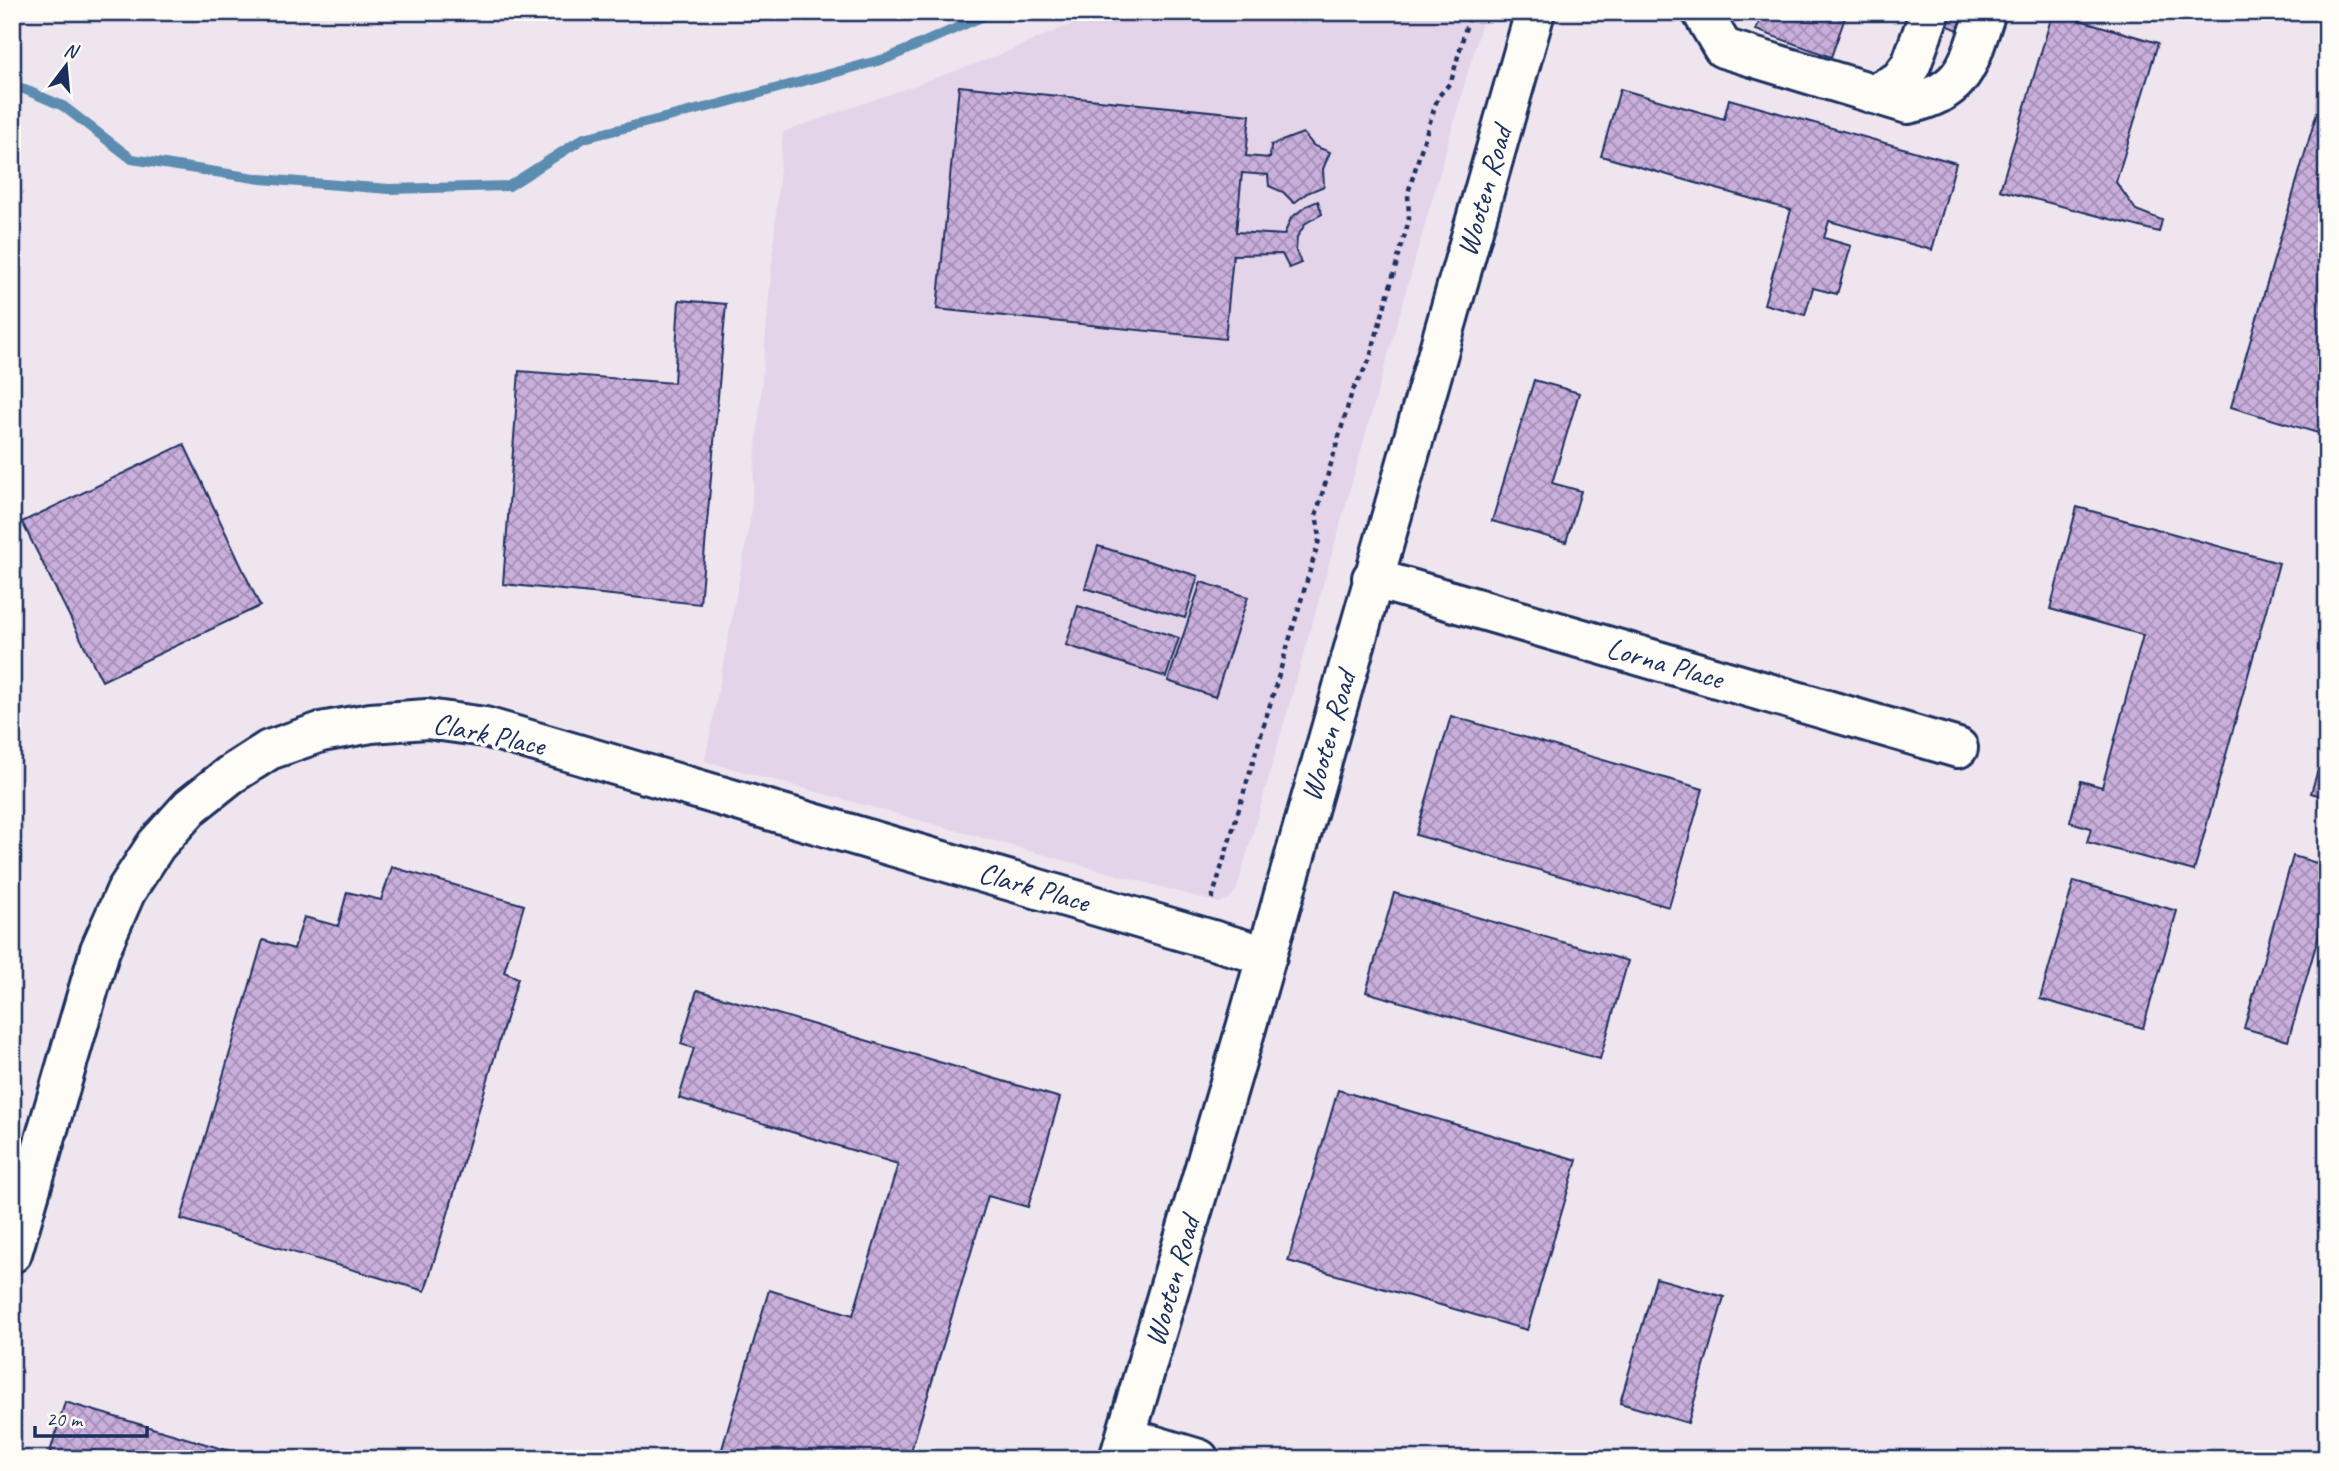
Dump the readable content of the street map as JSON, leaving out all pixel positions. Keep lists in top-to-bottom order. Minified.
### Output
{"streets":{"street":["Wooten Road","Lorna Place","Clark Place"]},"crossings":[["Wooten Road","Lorna Place"],["Wooten Road","Clark Place"]],"scale_bar":"20 m","north":"top"}
